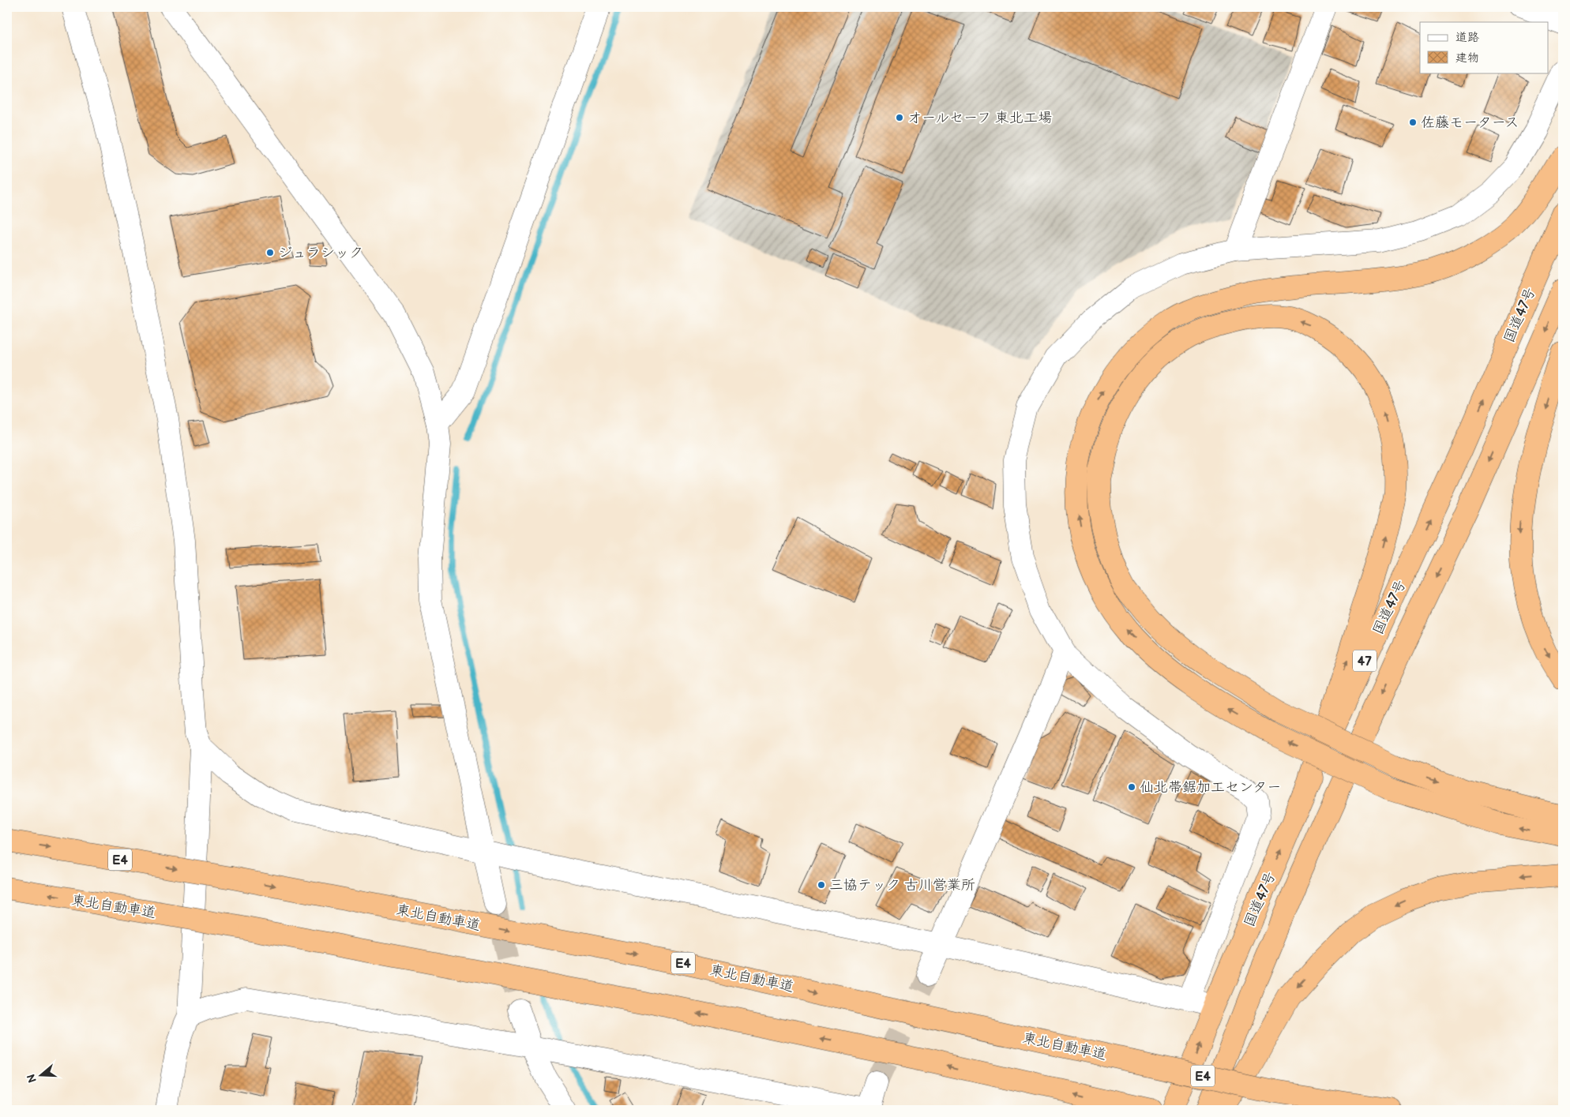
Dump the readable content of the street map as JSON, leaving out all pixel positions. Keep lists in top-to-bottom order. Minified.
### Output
{"streets":{"highway":["国道47号","47","E4","東北自動車道"]},"places":["オールセーフ 東北工場","佐藤モータース","ジュラシック","仙北帯鋸加工センター","三協テック 古川営業所"],"legend":["道路","建物"],"north":"left"}
